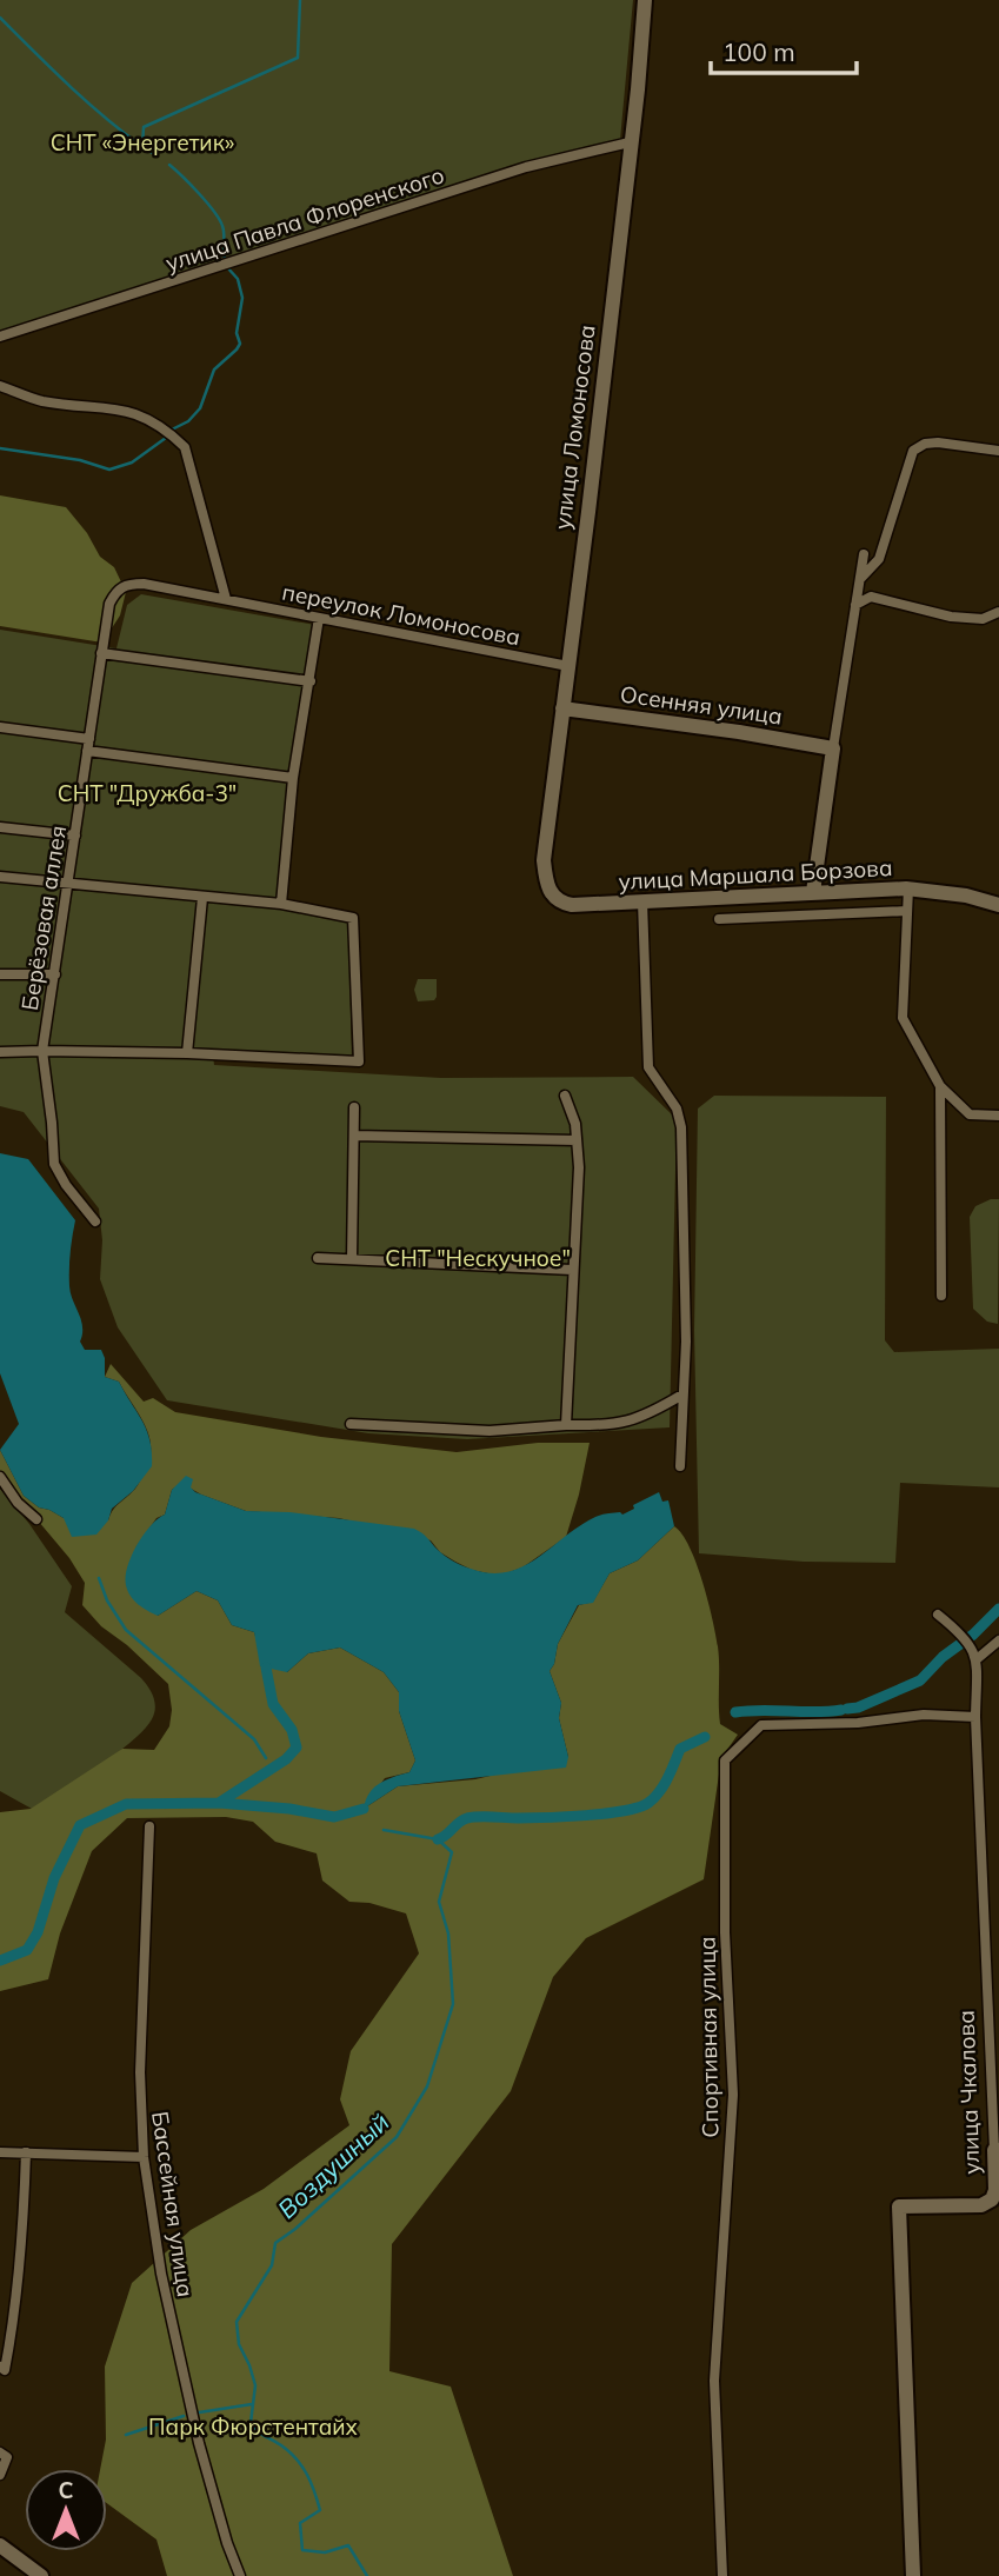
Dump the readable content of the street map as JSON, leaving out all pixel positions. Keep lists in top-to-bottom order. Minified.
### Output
{"streets":{"main road":["улица Ломоносова","Осенняя улица","улица Маршала Борзова","улица Чкалова"],"street":["улица Павла Флоренского","переулок Ломоносова","Берёзовая аллея","Спортивная улица","Бассейная улица"]},"crossings":[["улица Павла Флоренского","улица Ломоносова"],["улица Ломоносова","переулок Ломоносова"],["улица Ломоносова","Осенняя улица"],["улица Ломоносова","улица Маршала Борзова"],["переулок Ломоносова","Берёзовая аллея"],["Спортивная улица","улица Чкалова"]],"water":["Воздушный"],"parks":["СНТ «Энергетик»","СНТ \"Дружба-3\"","СНТ \"Нескучное\"","Парк Фюрстентайх"],"scale_bar":"100 m","north":"top"}
